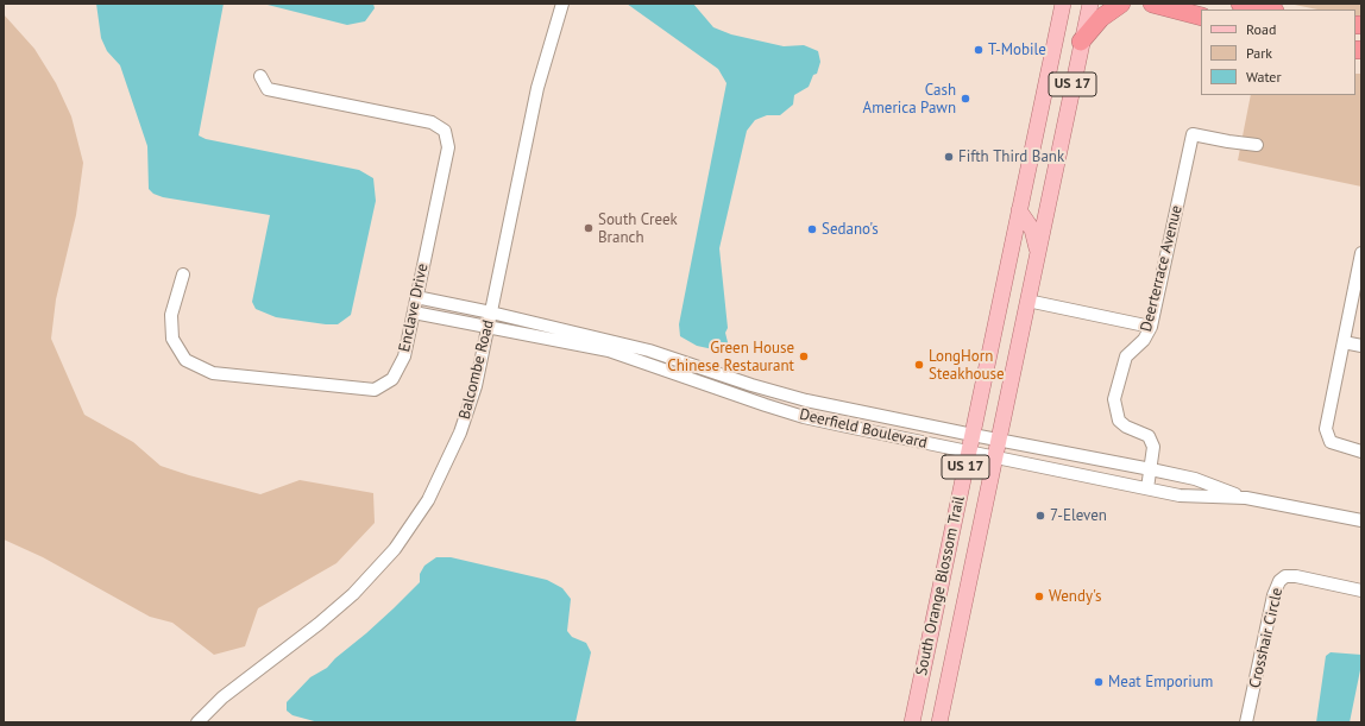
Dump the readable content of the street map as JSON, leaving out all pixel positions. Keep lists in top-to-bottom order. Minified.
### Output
{"streets":{"main road":["US 17","South Orange Blossom Trail"],"street":["Deerterrace Avenue","Enclave Drive","Balcombe Road","Deerfield Boulevard","Crosshair Circle"]},"crossings":[["Deerterrace Avenue","Deerfield Boulevard"],["Enclave Drive","Deerfield Boulevard"],["Balcombe Road","Deerfield Boulevard"],["Deerfield Boulevard","South Orange Blossom Trail"]],"places":["T-Mobile","Cash America Pawn","Fifth Third Bank","South Creek Branch","Sedano's","Green House Chinese Restaurant","LongHorn Steakhouse","7-Eleven","Wendy's","Meat Emporium"],"legend":["Road","Park","Water"]}
